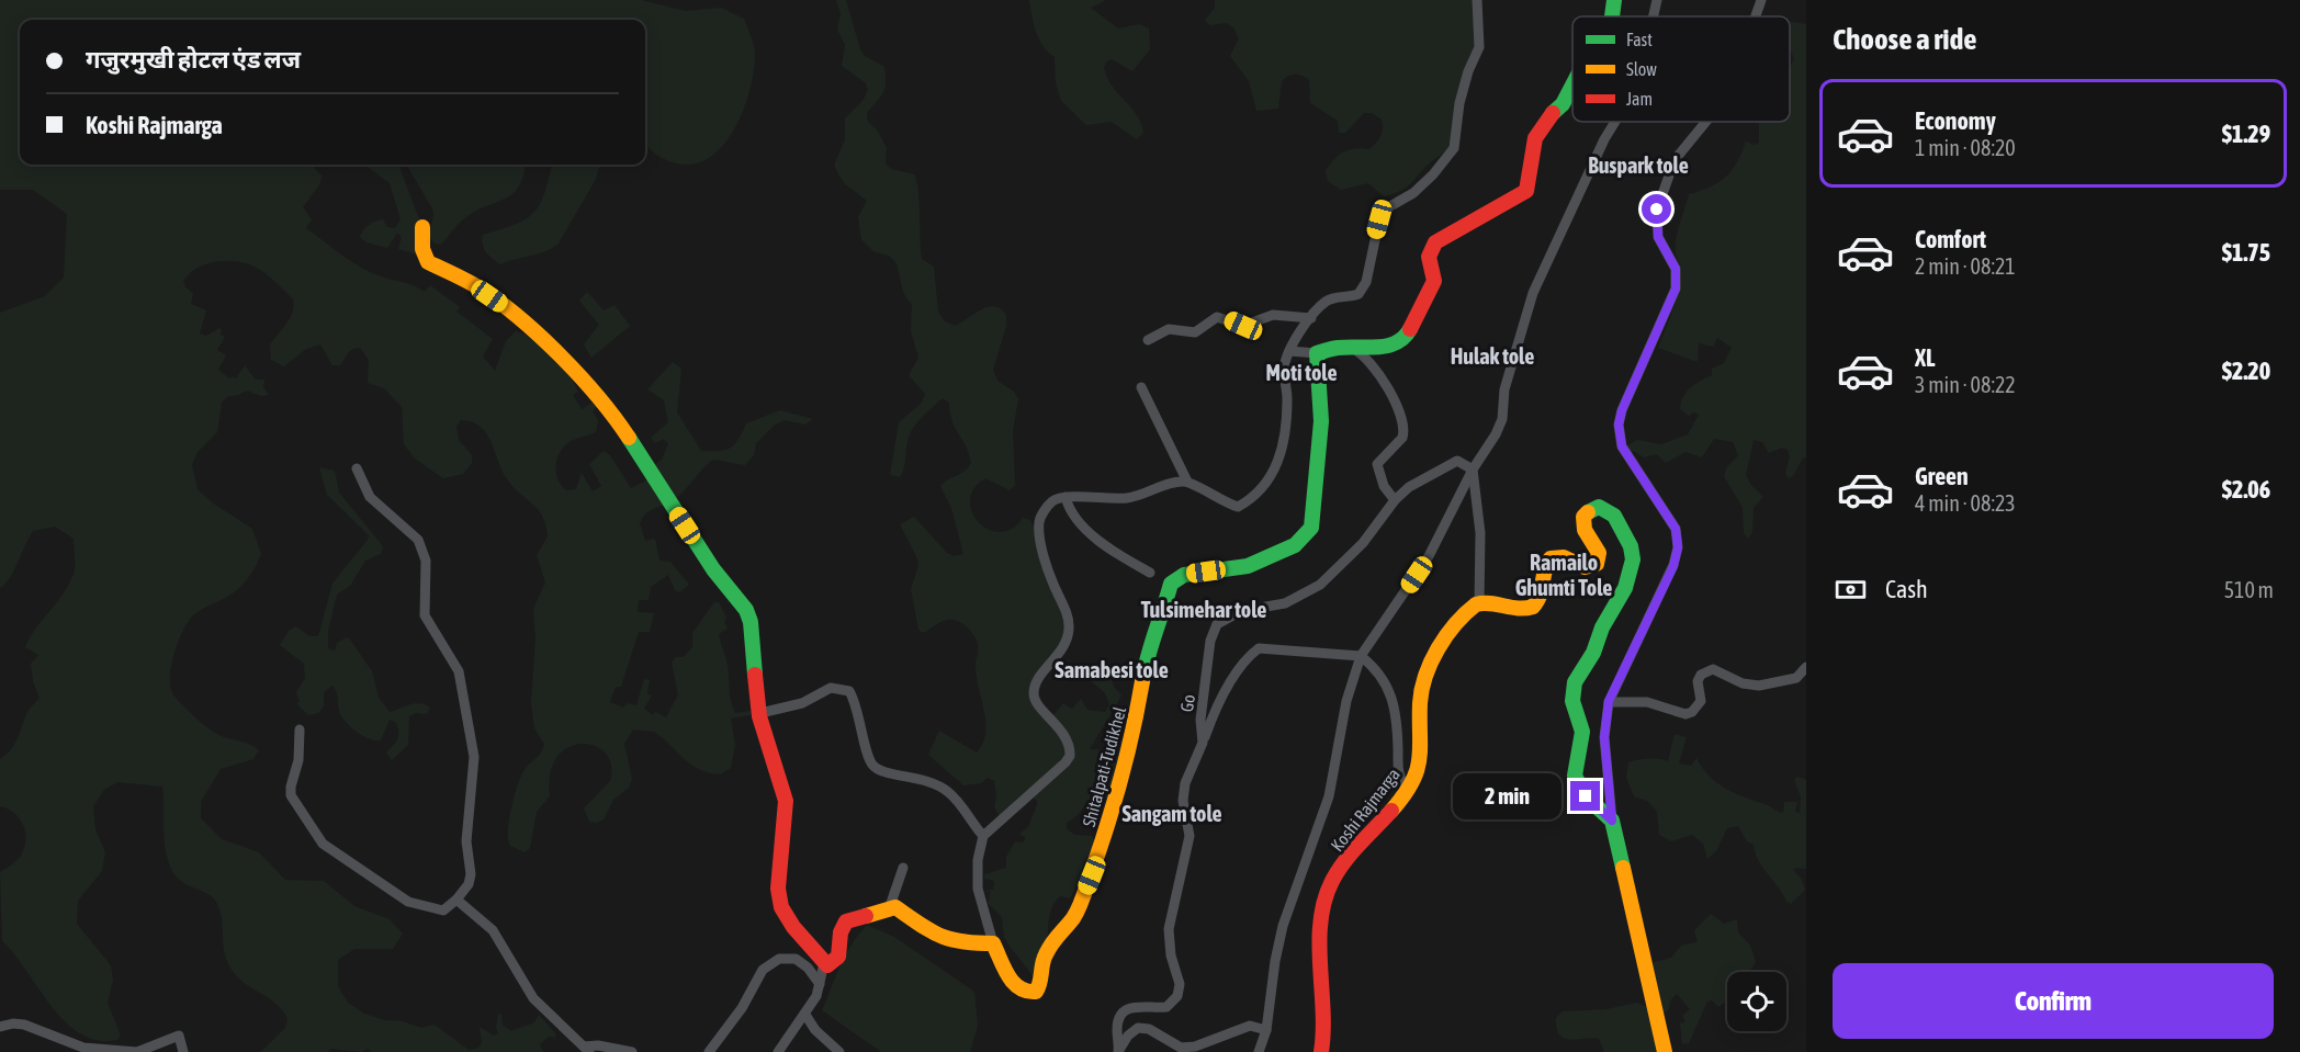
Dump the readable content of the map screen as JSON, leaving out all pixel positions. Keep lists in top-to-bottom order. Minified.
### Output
{"streets":{"street":["Go","Shitalpati-Tudikhel","Koshi Rajmarga"]},"districts":["Buspark tole","Hulak tole","Moti tole","Ramailo Ghumti Tole","Tulsimehar tole","Samabesi tole","Sangam tole"],"legend":["Fast","Slow","Jam"],"page":{"heading":"Choose a ride","banner":["गजुरमुखी होटल एंड लज","Koshi Rajmarga"],"list":[{"name":"Economy","note":"1 min · 08:20","value":"$1.29"},{"name":"Comfort","note":"2 min · 08:21","value":"$1.75"},{"name":"XL","note":"3 min · 08:22","value":"$2.20"},{"name":"Green","note":"4 min · 08:23","value":"$2.06"}],"pay":["Cash","510 m"],"bubble":"2 min","buttons":"Confirm"}}
